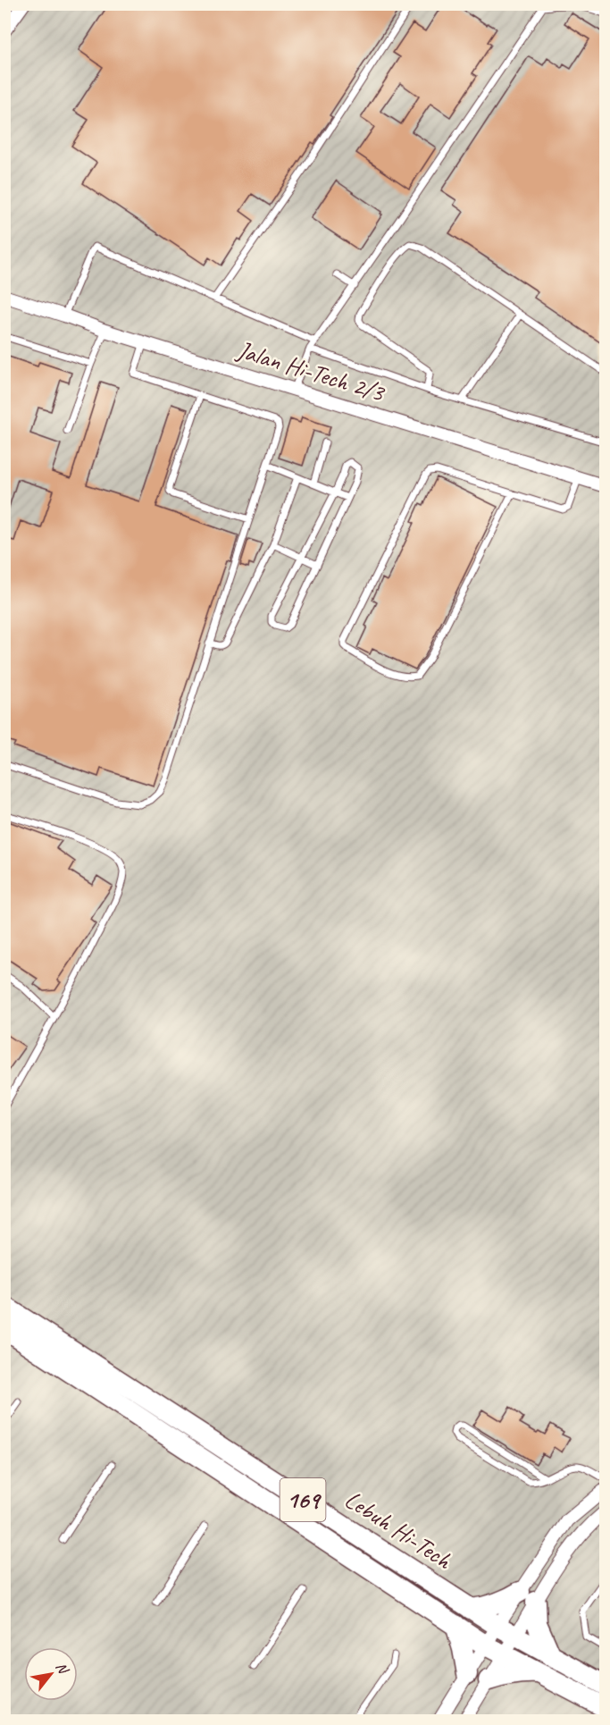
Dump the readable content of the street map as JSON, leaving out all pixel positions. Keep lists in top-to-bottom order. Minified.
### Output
{"streets":{"main road":["169","Lebuh Hi-Tech"],"street":["Jalan Hi-Tech 2/3"]},"north":"top right"}
